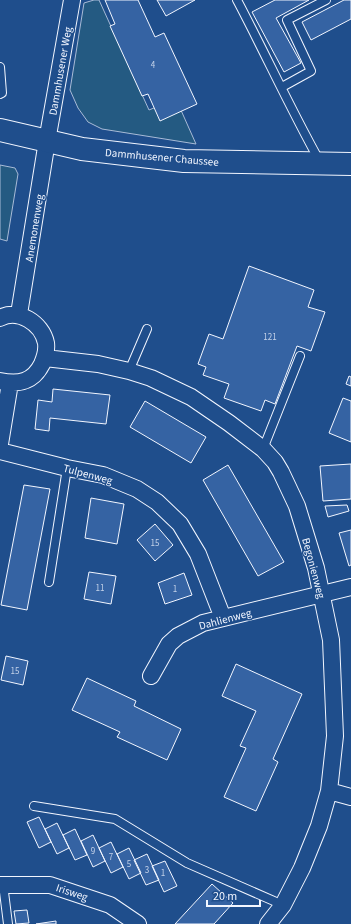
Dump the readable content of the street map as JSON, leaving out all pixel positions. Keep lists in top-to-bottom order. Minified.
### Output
{"streets":{"street":["Dammhusener Weg","Dammhusener Chaussee","Anemonenweg","Tulpenweg","Begonienweg","Dahlienweg","Irisweg"]},"crossings":[["Dammhusener Weg","Dammhusener Chaussee"],["Dammhusener Weg","Anemonenweg"],["Dammhusener Chaussee","Anemonenweg"],["Tulpenweg","Dahlienweg"],["Begonienweg","Dahlienweg"]],"house_numbers":["4","121","15","11","1","15","9","7","5","3","1"],"scale_bar":"20 m"}
